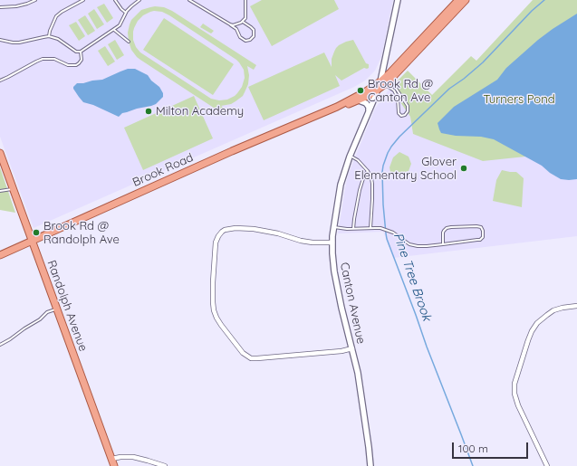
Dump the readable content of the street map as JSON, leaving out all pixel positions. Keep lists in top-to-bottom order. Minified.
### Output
{"streets":{"main road":["Brook Road","Randolph Avenue"],"street":["Canton Avenue"]},"crossings":[["Brook Road","Canton Avenue"],["Brook Road","Randolph Avenue"]],"water":["Pine Tree Brook"],"parks":["Turners Pond"],"places":["Brook Rd @ Canton Ave","Milton Academy","Glover Elementary School","Brook Rd @ Randolph Ave"],"scale_bar":"100 m"}
